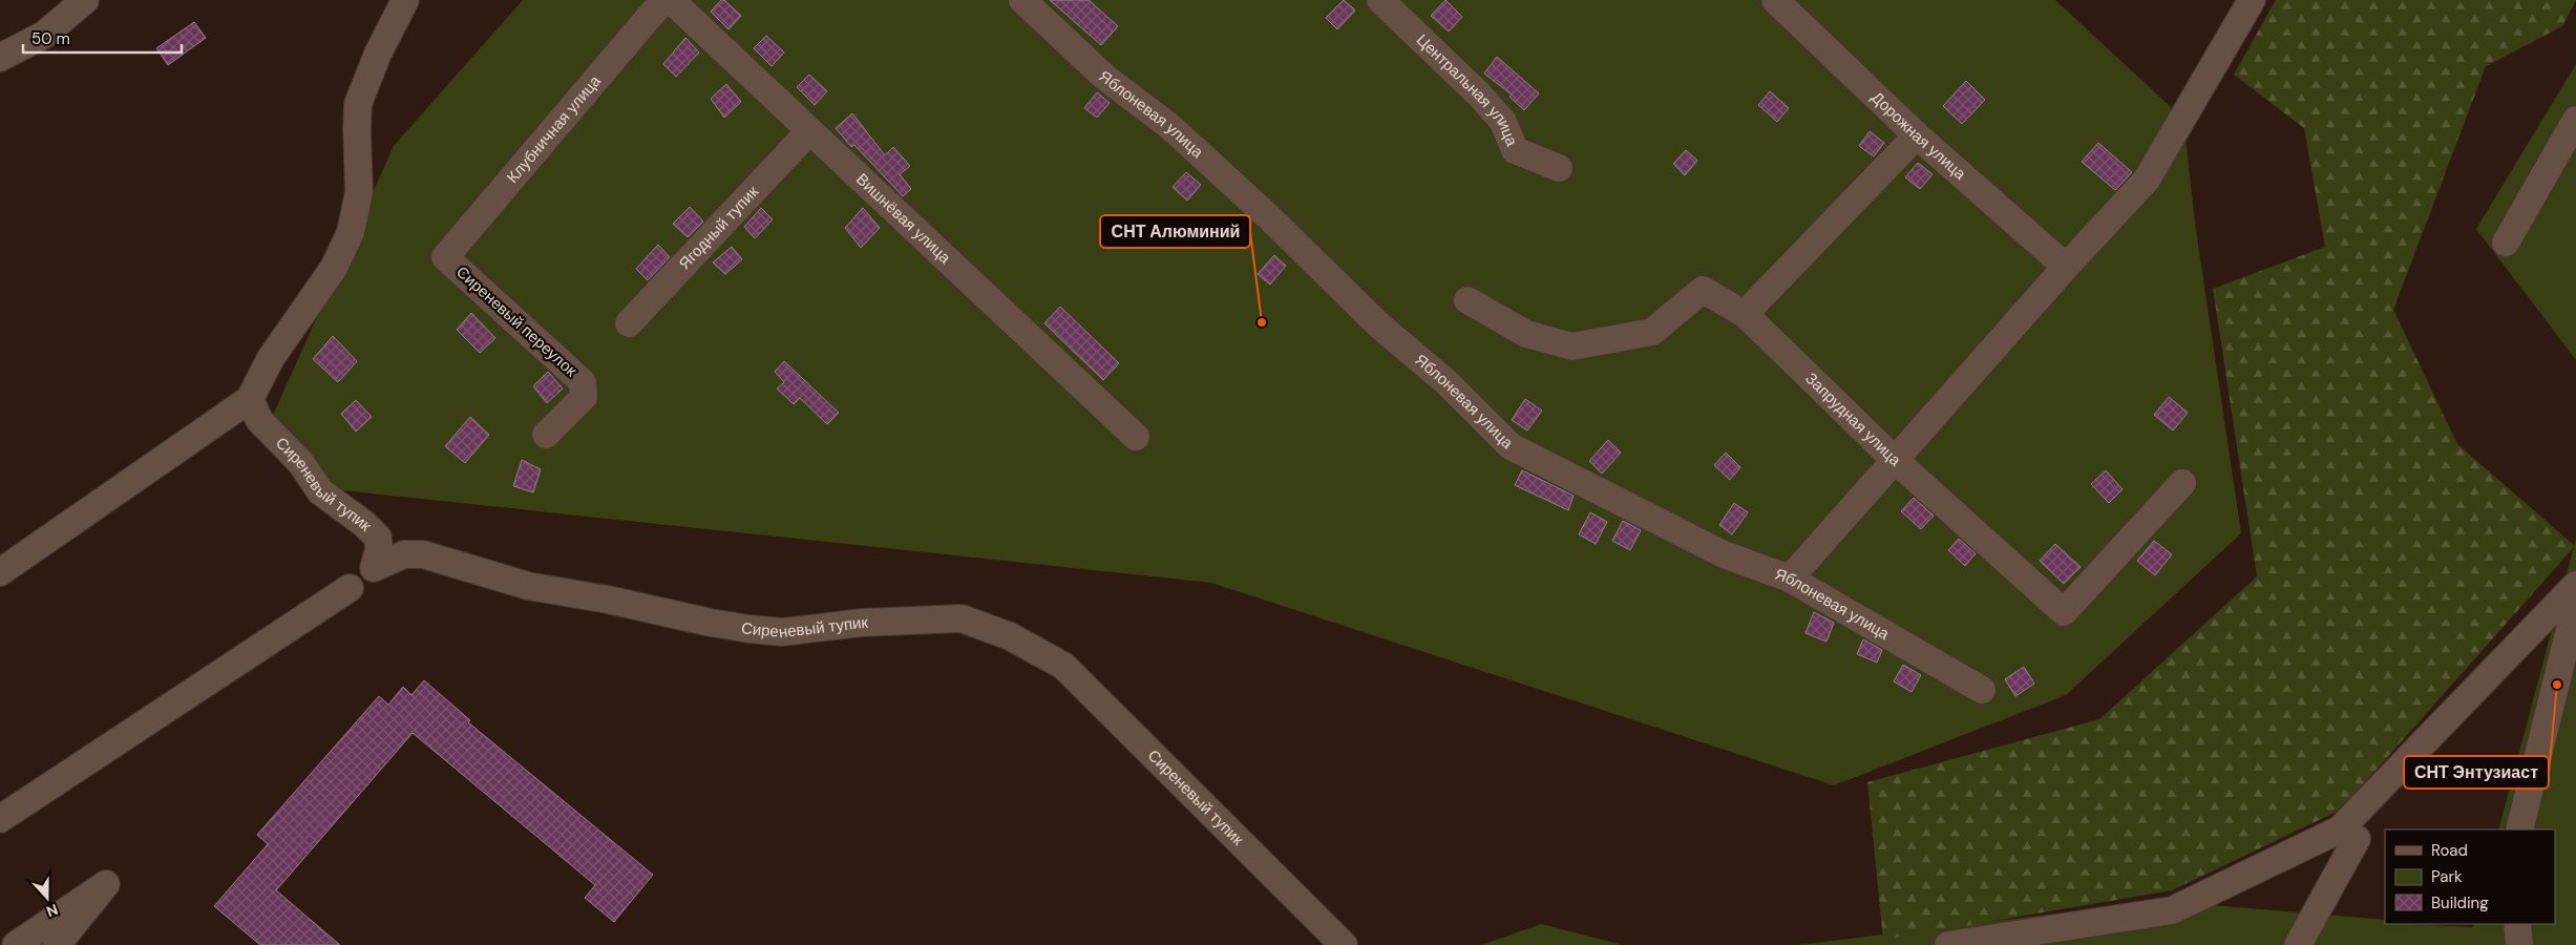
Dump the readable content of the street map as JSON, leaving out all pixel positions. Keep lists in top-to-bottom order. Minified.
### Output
{"streets":{"street":["Центральная улица","Яблоневая улица","Клубничная улица","Дорожная улица","Вишнёвая улица","Ягодный тупик","Сиреневый переулок","Запрудная улица","Сиреневый тупик"]},"crossings":[["Клубничная улица","Сиреневый переулок"],["Вишнёвая улица","Ягодный тупик"]],"places":["СНТ Алюминий","СНТ Энтузиаст"],"legend":["Road","Park","Building"],"scale_bar":"50 m","north":"bottom"}
